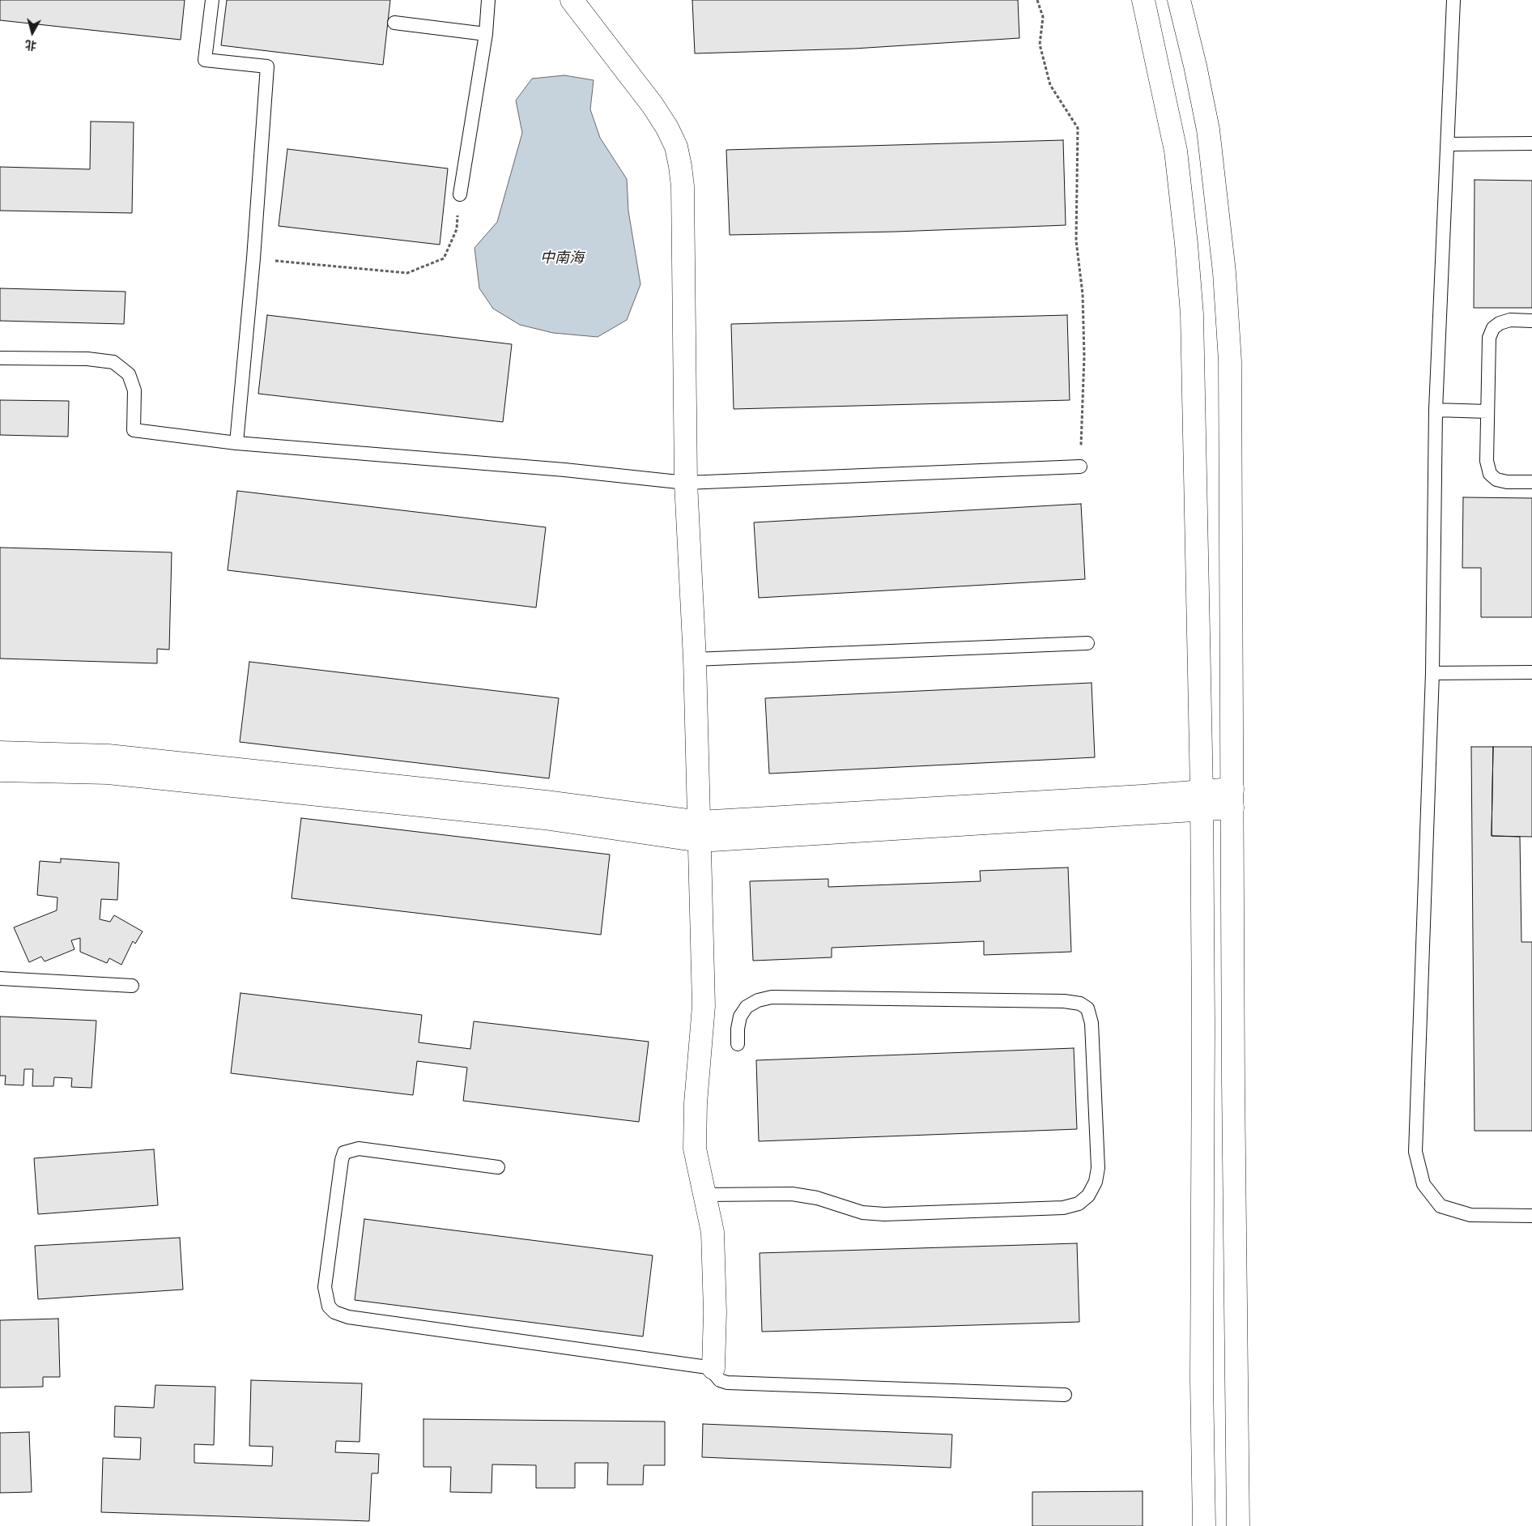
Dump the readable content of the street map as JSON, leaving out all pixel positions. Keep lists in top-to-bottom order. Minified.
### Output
{"water":["中南海"],"north":"bottom"}
